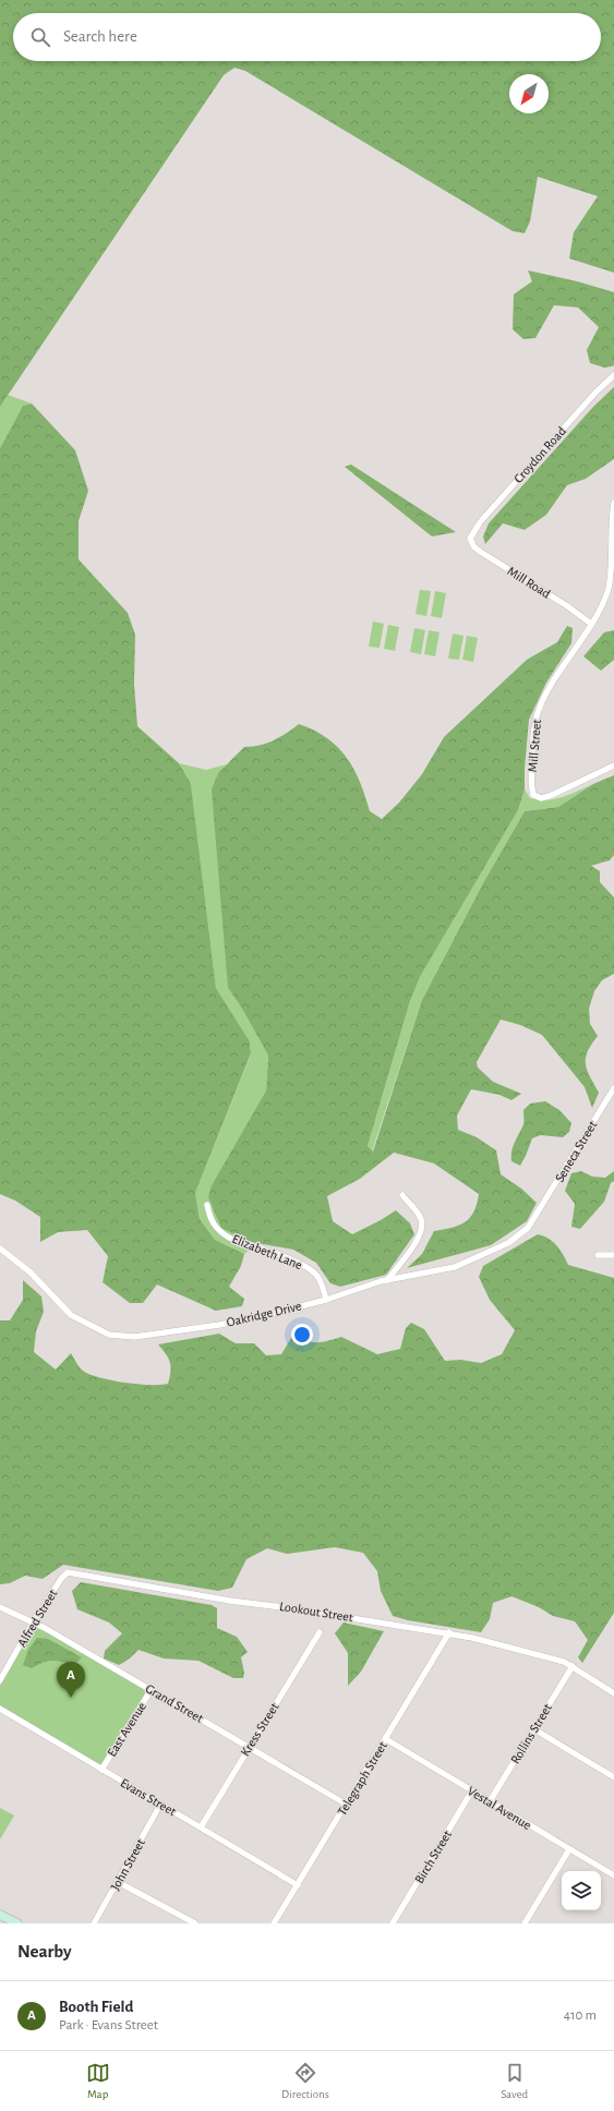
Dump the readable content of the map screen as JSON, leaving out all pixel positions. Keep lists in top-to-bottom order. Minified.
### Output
{"streets":{"street":["Croydon Road","Mill Road","Mill Street","Seneca Street","Elizabeth Lane","Oakridge Drive","Lookout Street","Alfred Street","Grand Street","East Avenue","Kress Street","Rollins Street","Telegraph Street","Evans Street","Vestal Avenue","Birch Street","John Street"]},"crossings":[["Croydon Road","Mill Road"],["Mill Road","Mill Street"],["Seneca Street","Oakridge Drive"],["Elizabeth Lane","Oakridge Drive"],["Lookout Street","Alfred Street"],["Lookout Street","Rollins Street"],["Lookout Street","Telegraph Street"],["Alfred Street","Grand Street"],["Grand Street","East Avenue"],["Grand Street","Kress Street"],["Grand Street","Telegraph Street"],["East Avenue","Evans Street"],["Kress Street","Evans Street"],["Rollins Street","Vestal Avenue"],["Telegraph Street","Evans Street"],["Telegraph Street","Vestal Avenue"],["Evans Street","John Street"],["Vestal Avenue","Birch Street"]],"north":"bottom left","page":{"search":"Search here","pins":"A","heading":"Nearby","list":[{"mark":"A","name":"Booth Field","note":"Park · Evans Street","value":"410 m"}],"nav":["Map","Directions","Saved"]}}
